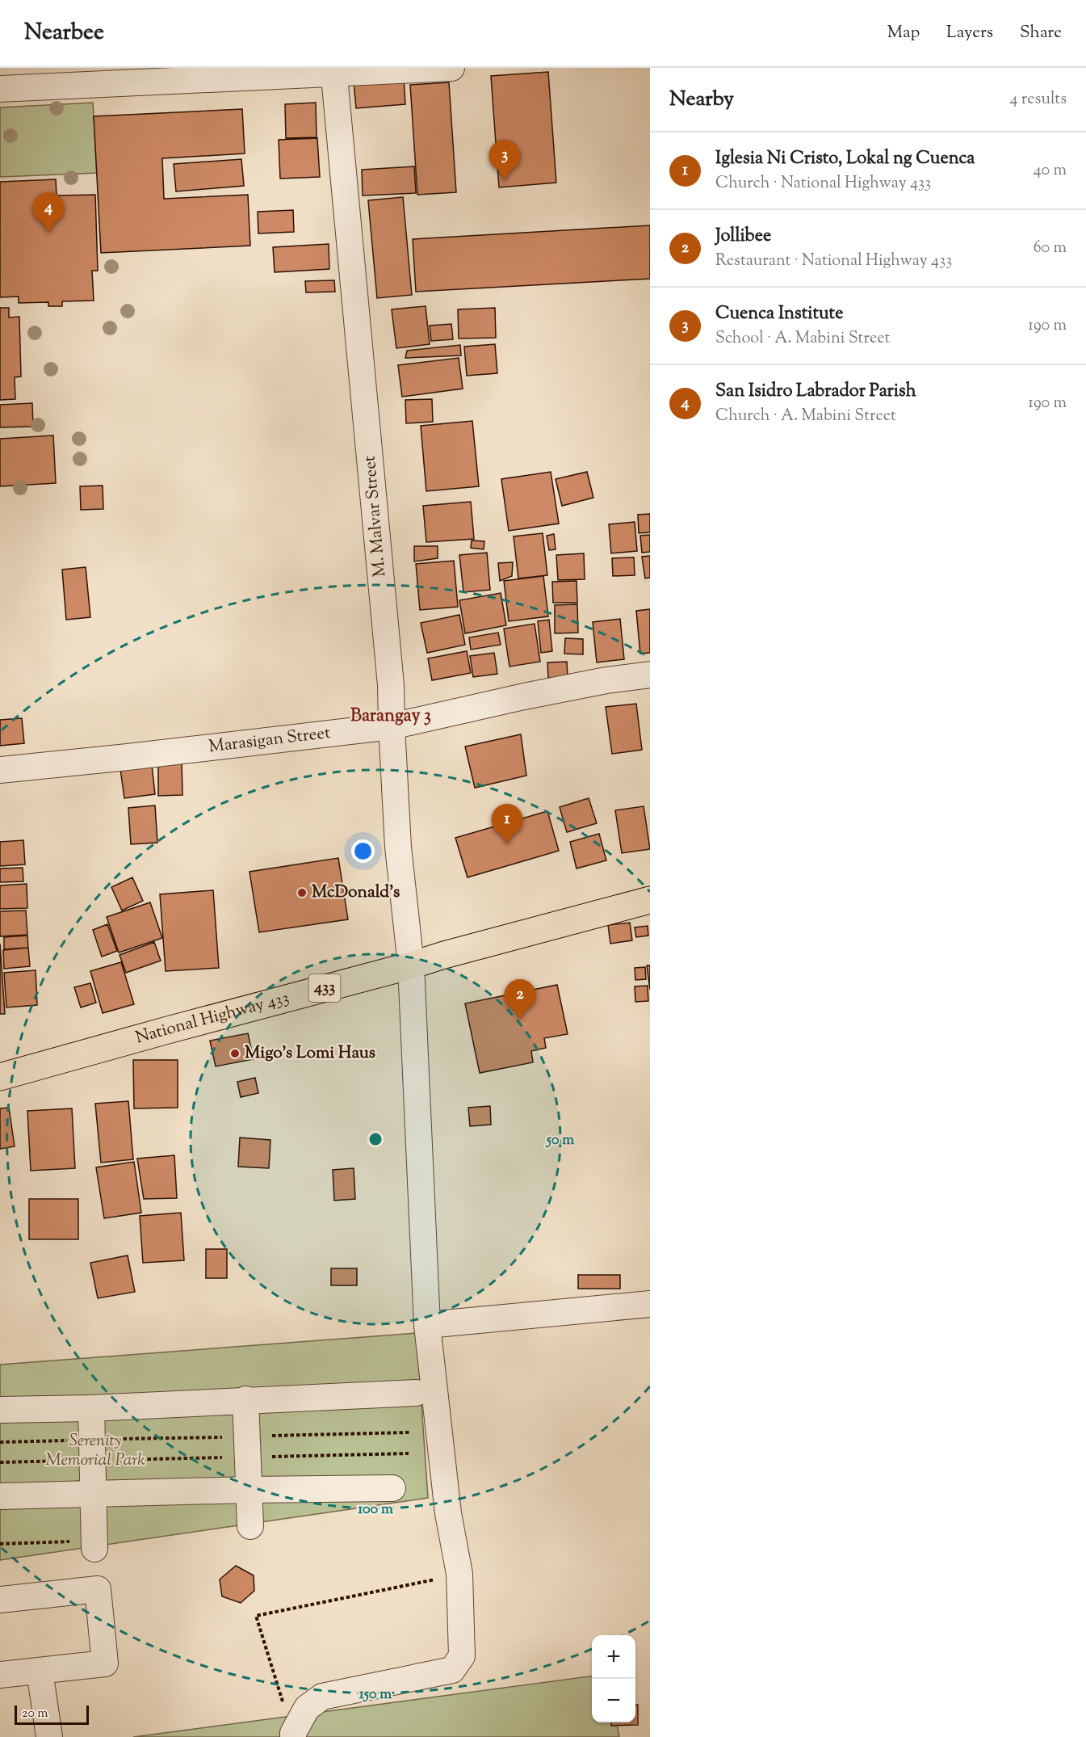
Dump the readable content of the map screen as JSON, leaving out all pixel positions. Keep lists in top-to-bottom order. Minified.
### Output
{"streets":{"main road":["433","National Highway 433"],"street":["M. Malvar Street","Marasigan Street"]},"crossings":[["M. Malvar Street","Marasigan Street"],["M. Malvar Street","National Highway 433"]],"districts":["Barangay 3"],"parks":["Serenity Memorial Park"],"places":["McDonald's","Migo's Lomi Haus"],"scale_bar":"20 m","page":{"header":"Nearbee","nav":["Map","Layers","Share"],"heading":["Nearby","4 results"],"list":[{"mark":"1","name":"Iglesia Ni Cristo, Lokal ng Cuenca","note":"Church · National Highway 433","value":"40 m"},{"mark":"2","name":"Jollibee","note":"Restaurant · National Highway 433","value":"60 m"},{"mark":"3","name":"Cuenca Institute","note":"School · A. Mabini Street","value":"190 m"},{"mark":"4","name":"San Isidro Labrador Parish","note":"Church · A. Mabini Street","value":"190 m"}],"pins":["3","4","1","2"],"map_buttons":["+","−"],"scale":"20 m"},"rings":["50 m","100 m","150 m"]}
